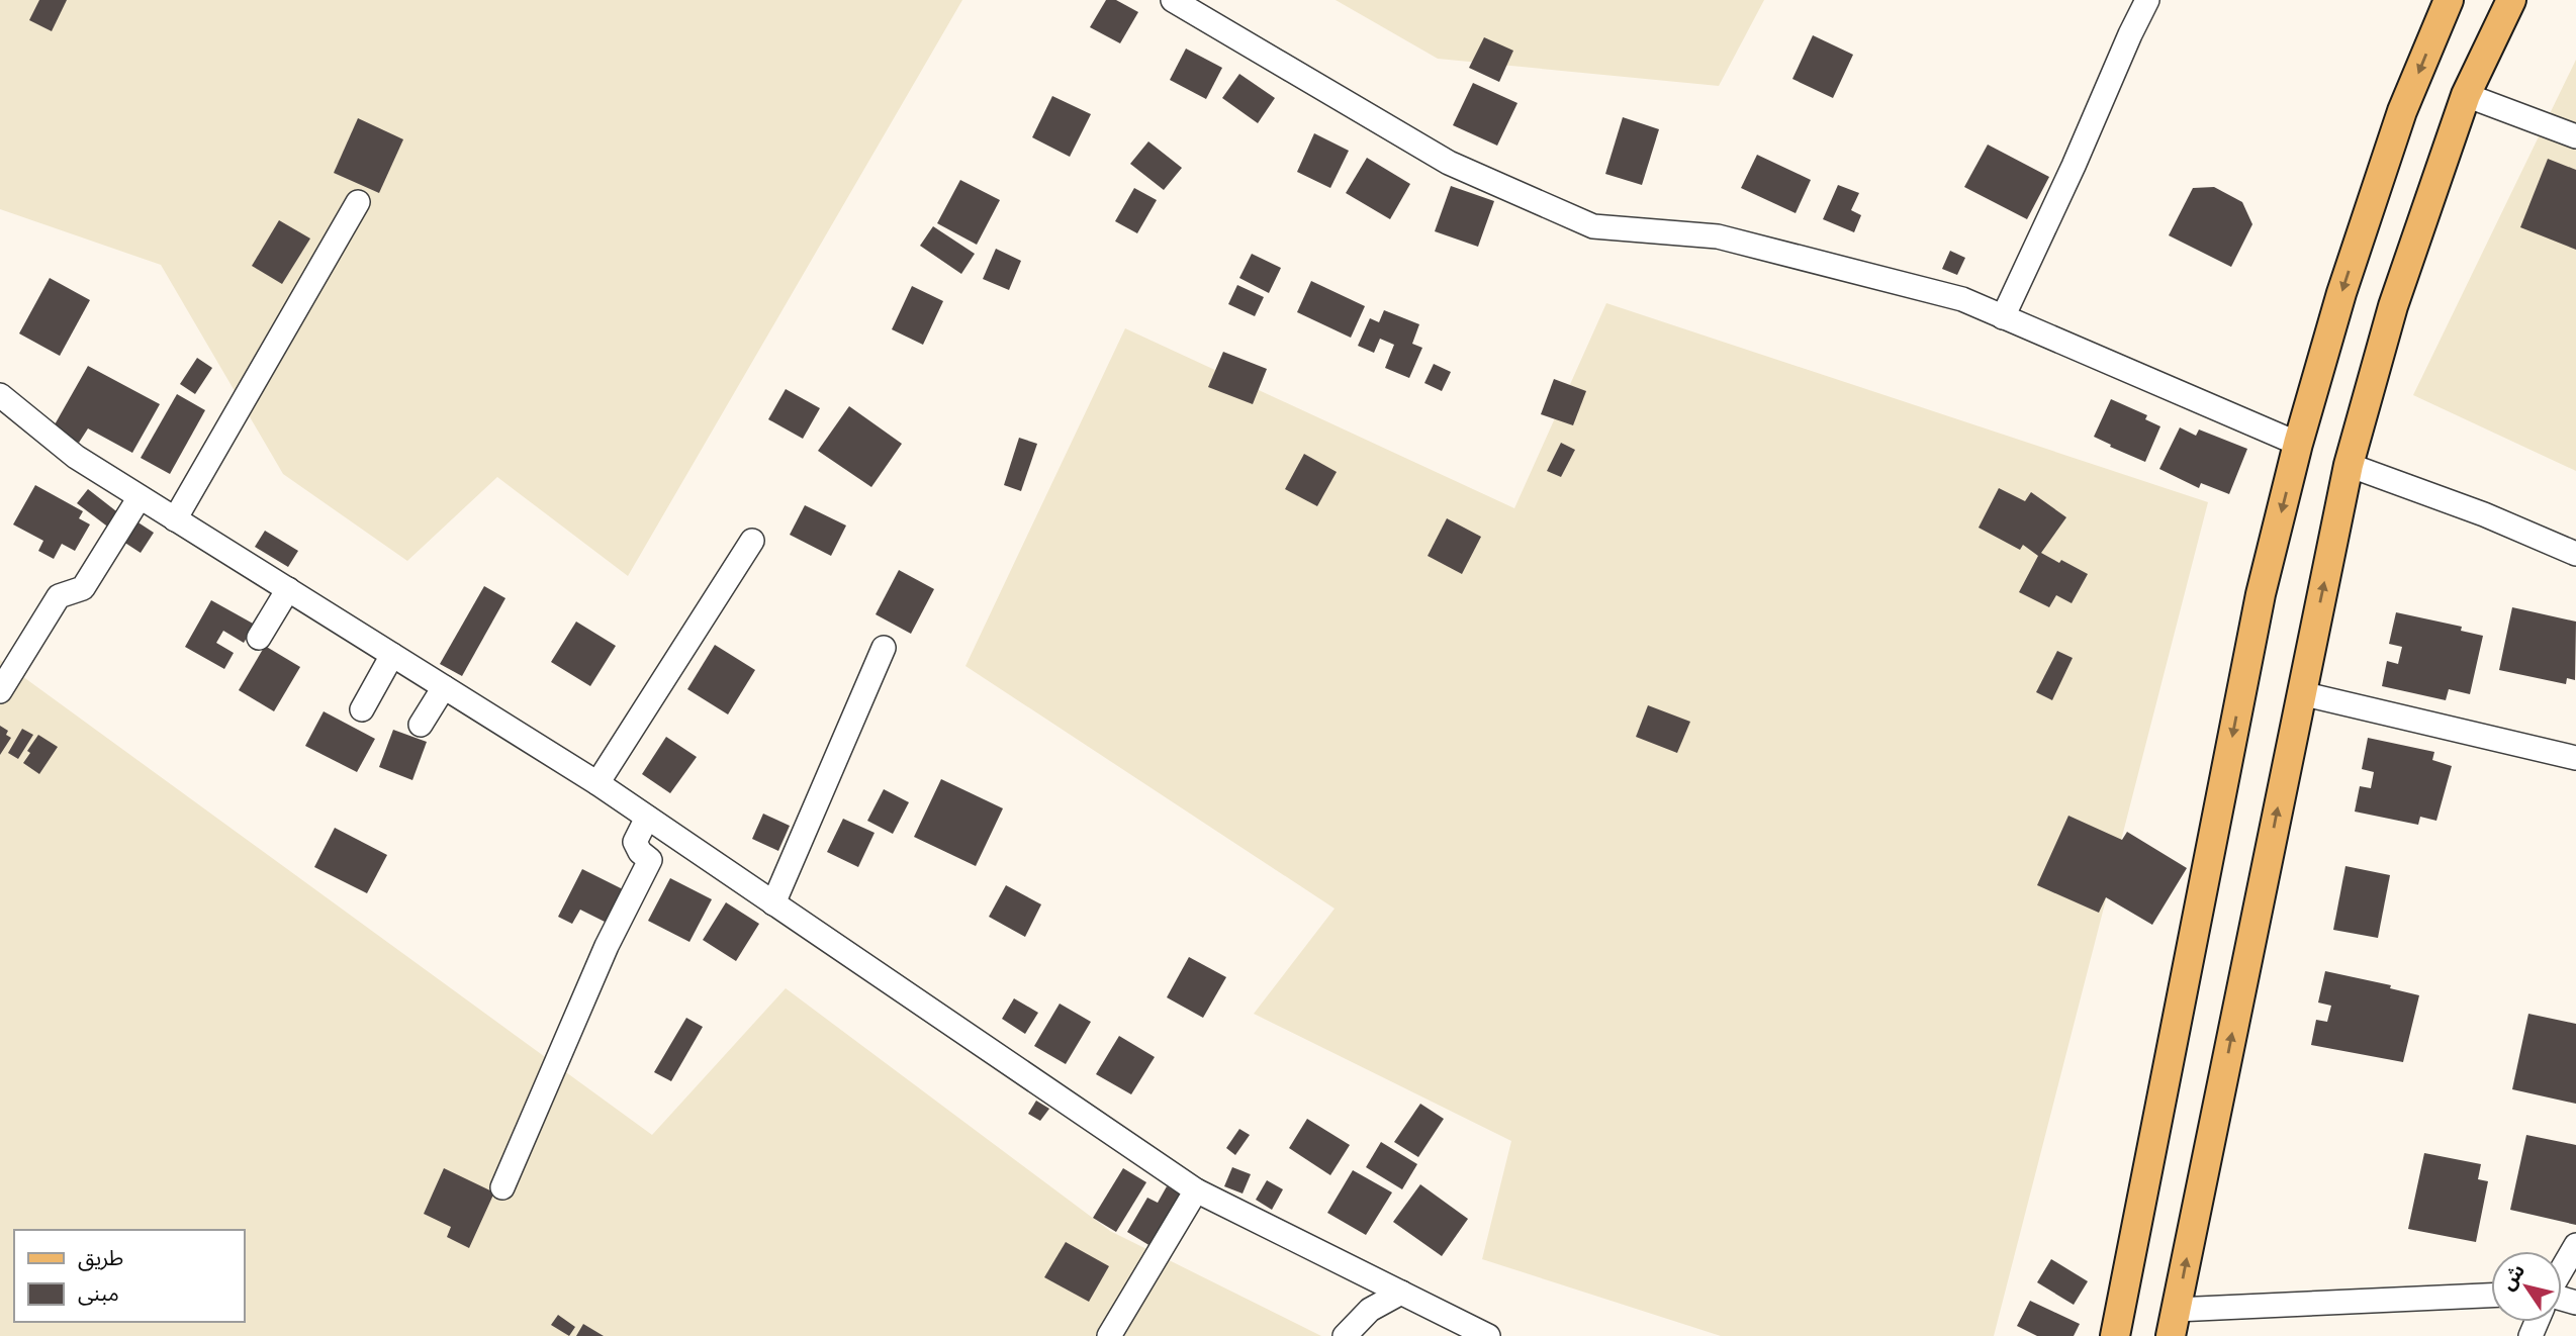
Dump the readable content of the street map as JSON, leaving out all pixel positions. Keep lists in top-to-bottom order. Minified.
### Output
{"legend":["طريق","مبنى"],"north":"top left"}
